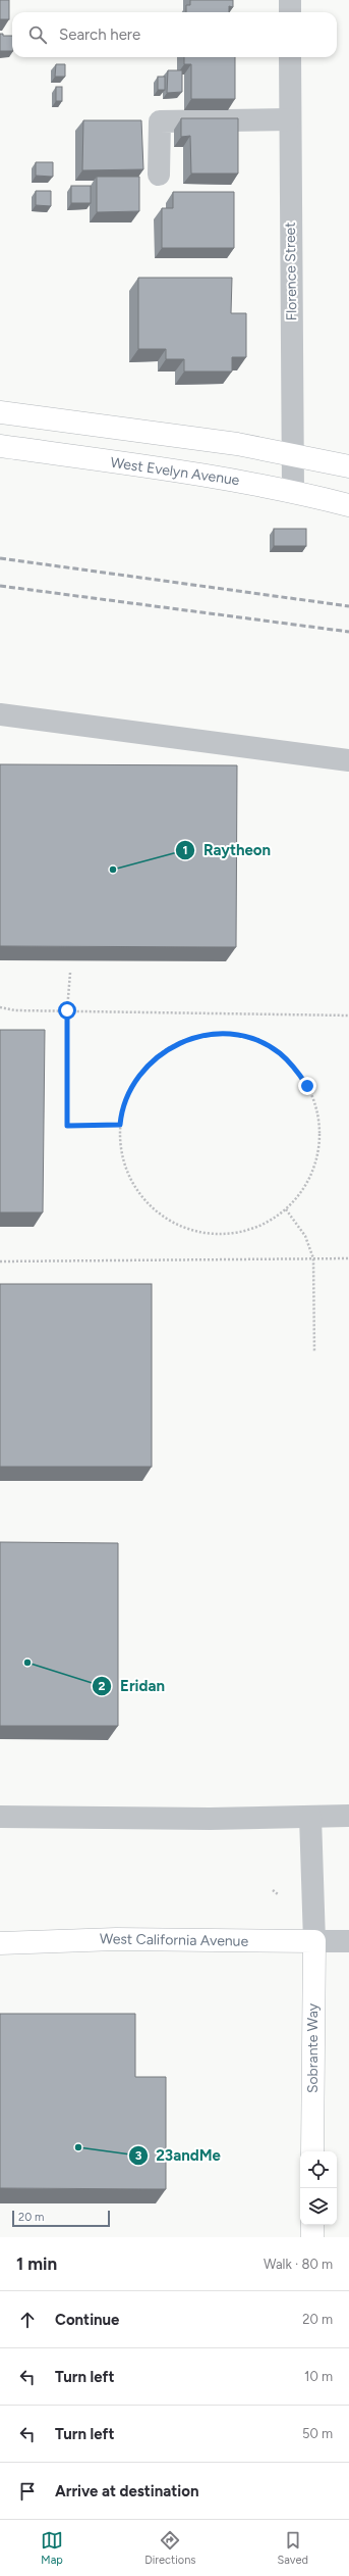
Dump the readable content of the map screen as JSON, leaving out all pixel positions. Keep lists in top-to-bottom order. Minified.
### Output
{"streets":{"main road":["West Evelyn Avenue","West California Avenue","Sobrante Way"],"street":["Florence Street"]},"crossings":[["Florence Street","West Evelyn Avenue"],["West California Avenue","Sobrante Way"]],"places":["Raytheon","Eridan","23andMe"],"scale_bar":"20 m","page":{"search":"Search here","scale":"20 m","heading":["1 min","Walk · 80 m"],"list":[["Continue","20 m"],["Turn left","10 m"],["Turn left","50 m"],"Arrive at destination"],"nav":["Map","Directions","Saved"]}}
